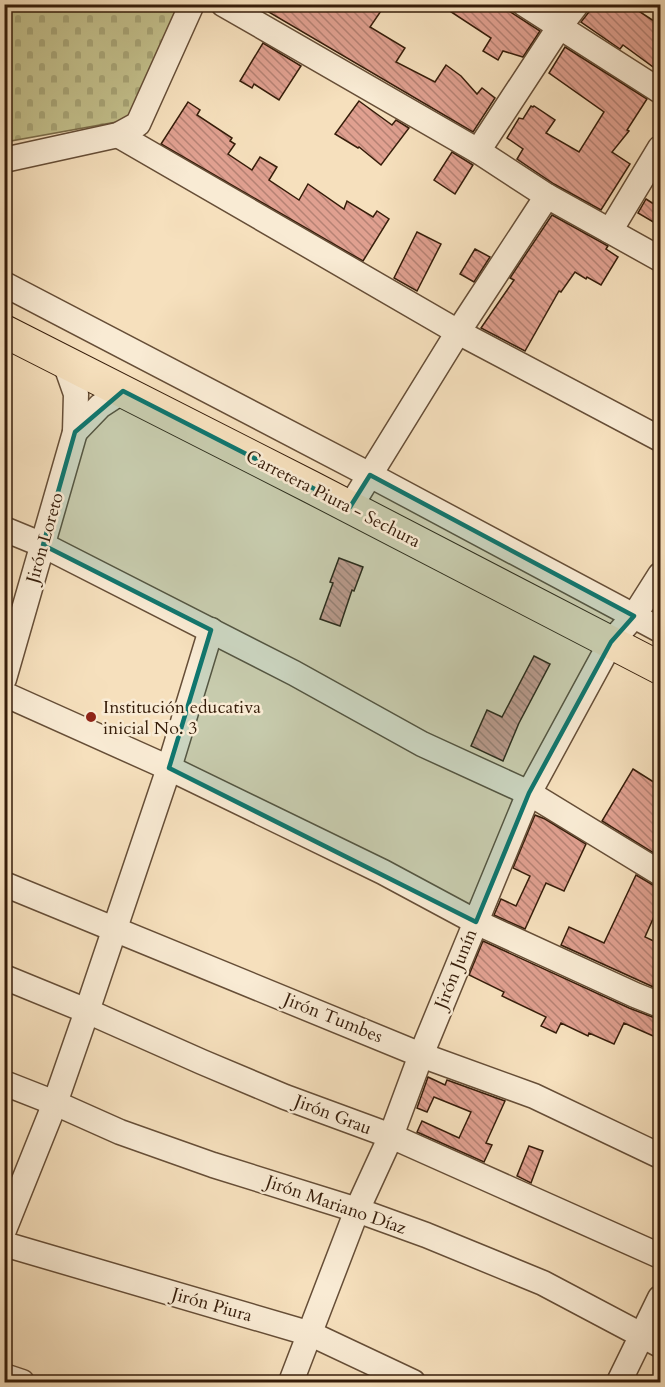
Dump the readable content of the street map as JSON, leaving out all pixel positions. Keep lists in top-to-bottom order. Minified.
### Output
{"streets":{"main road":["Carretera Piura - Sechura"],"street":["Jirón Loreto","Jirón Junín","Jirón Tumbes","Jirón Grau","Jirón Mariano Díaz","Jirón Piura"]},"crossings":[["Carretera Piura - Sechura","Jirón Loreto"],["Carretera Piura - Sechura","Jirón Junín"],["Jirón Junín","Jirón Tumbes"],["Jirón Junín","Jirón Grau"],["Jirón Junín","Jirón Mariano Díaz"],["Jirón Junín","Jirón Piura"]],"places":["Institución educativa inicial No. 3"]}
